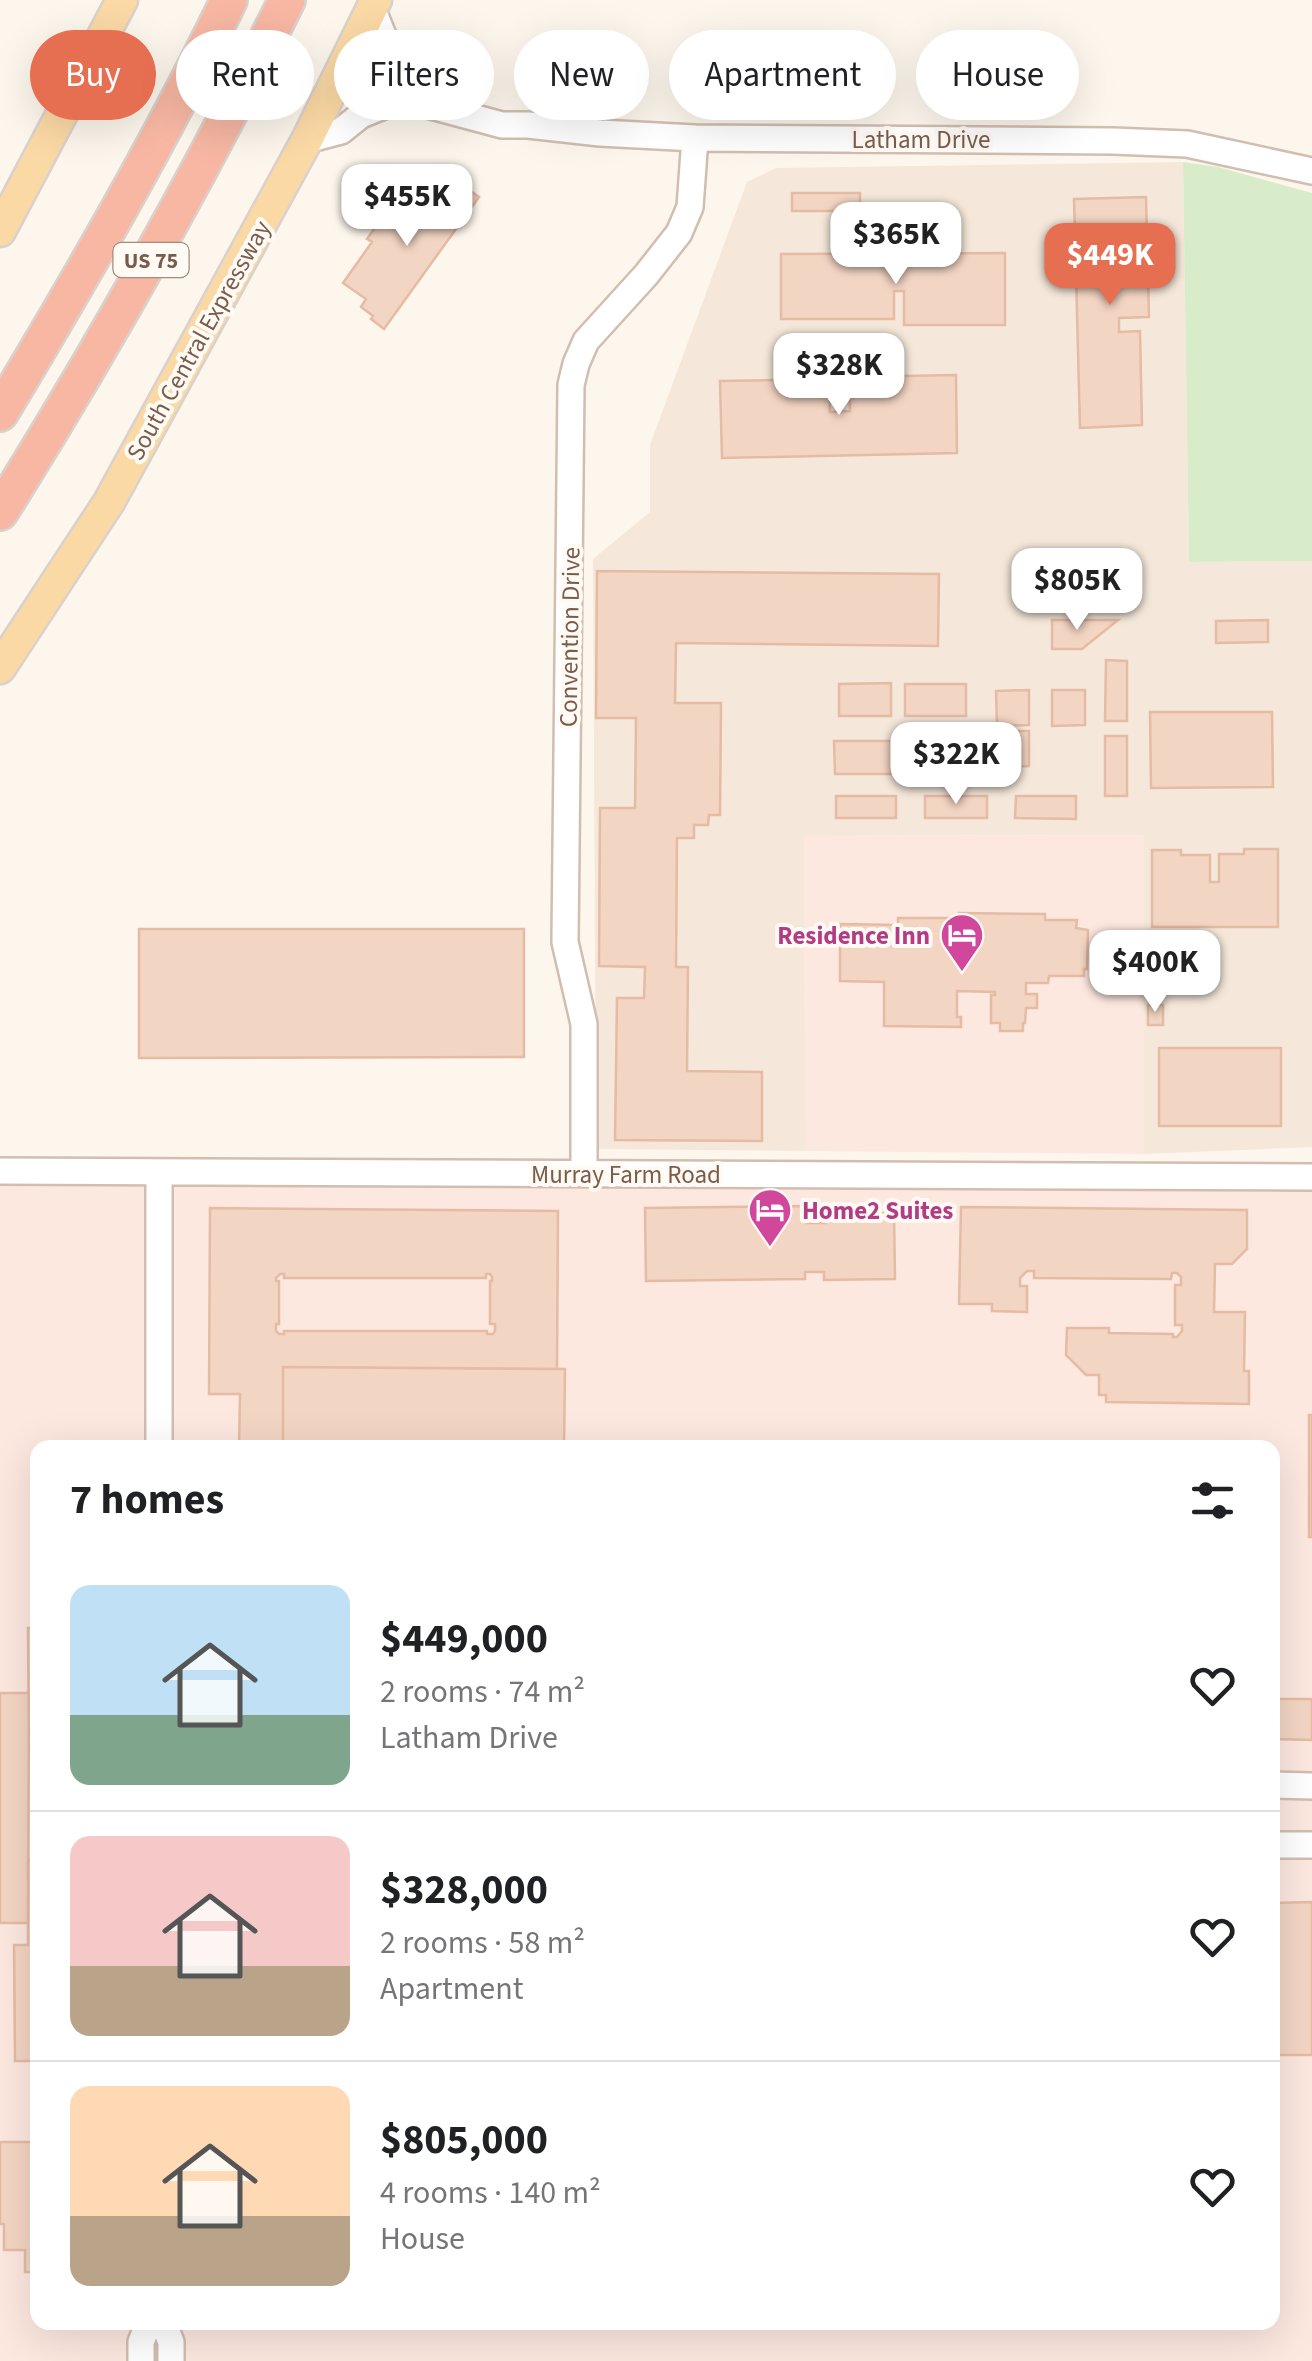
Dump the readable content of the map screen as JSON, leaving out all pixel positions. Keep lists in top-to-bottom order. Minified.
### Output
{"streets":{"highway":["US 75"],"main road":["South Central Expressway"],"street":["Latham Drive","Convention Drive","Murray Farm Road"]},"crossings":[["Latham Drive","South Central Expressway"],["Latham Drive","Convention Drive"],["Convention Drive","Murray Farm Road"]],"places":{"hotel":["Residence Inn","Home2 Suites"]},"page":{"chip":["Buy","Rent","Filters","New","Apartment","House"],"price":["$455K","$365K","$449K","$328K","$805K","$322K","$400K"],"heading":"7 homes","list":[{"name":"$449,000","note":"2 rooms · 74 m² · Latham Drive"},{"name":"$328,000","note":"2 rooms · 58 m² · Apartment"},{"name":"$805,000","note":"4 rooms · 140 m² · House"}]}}
